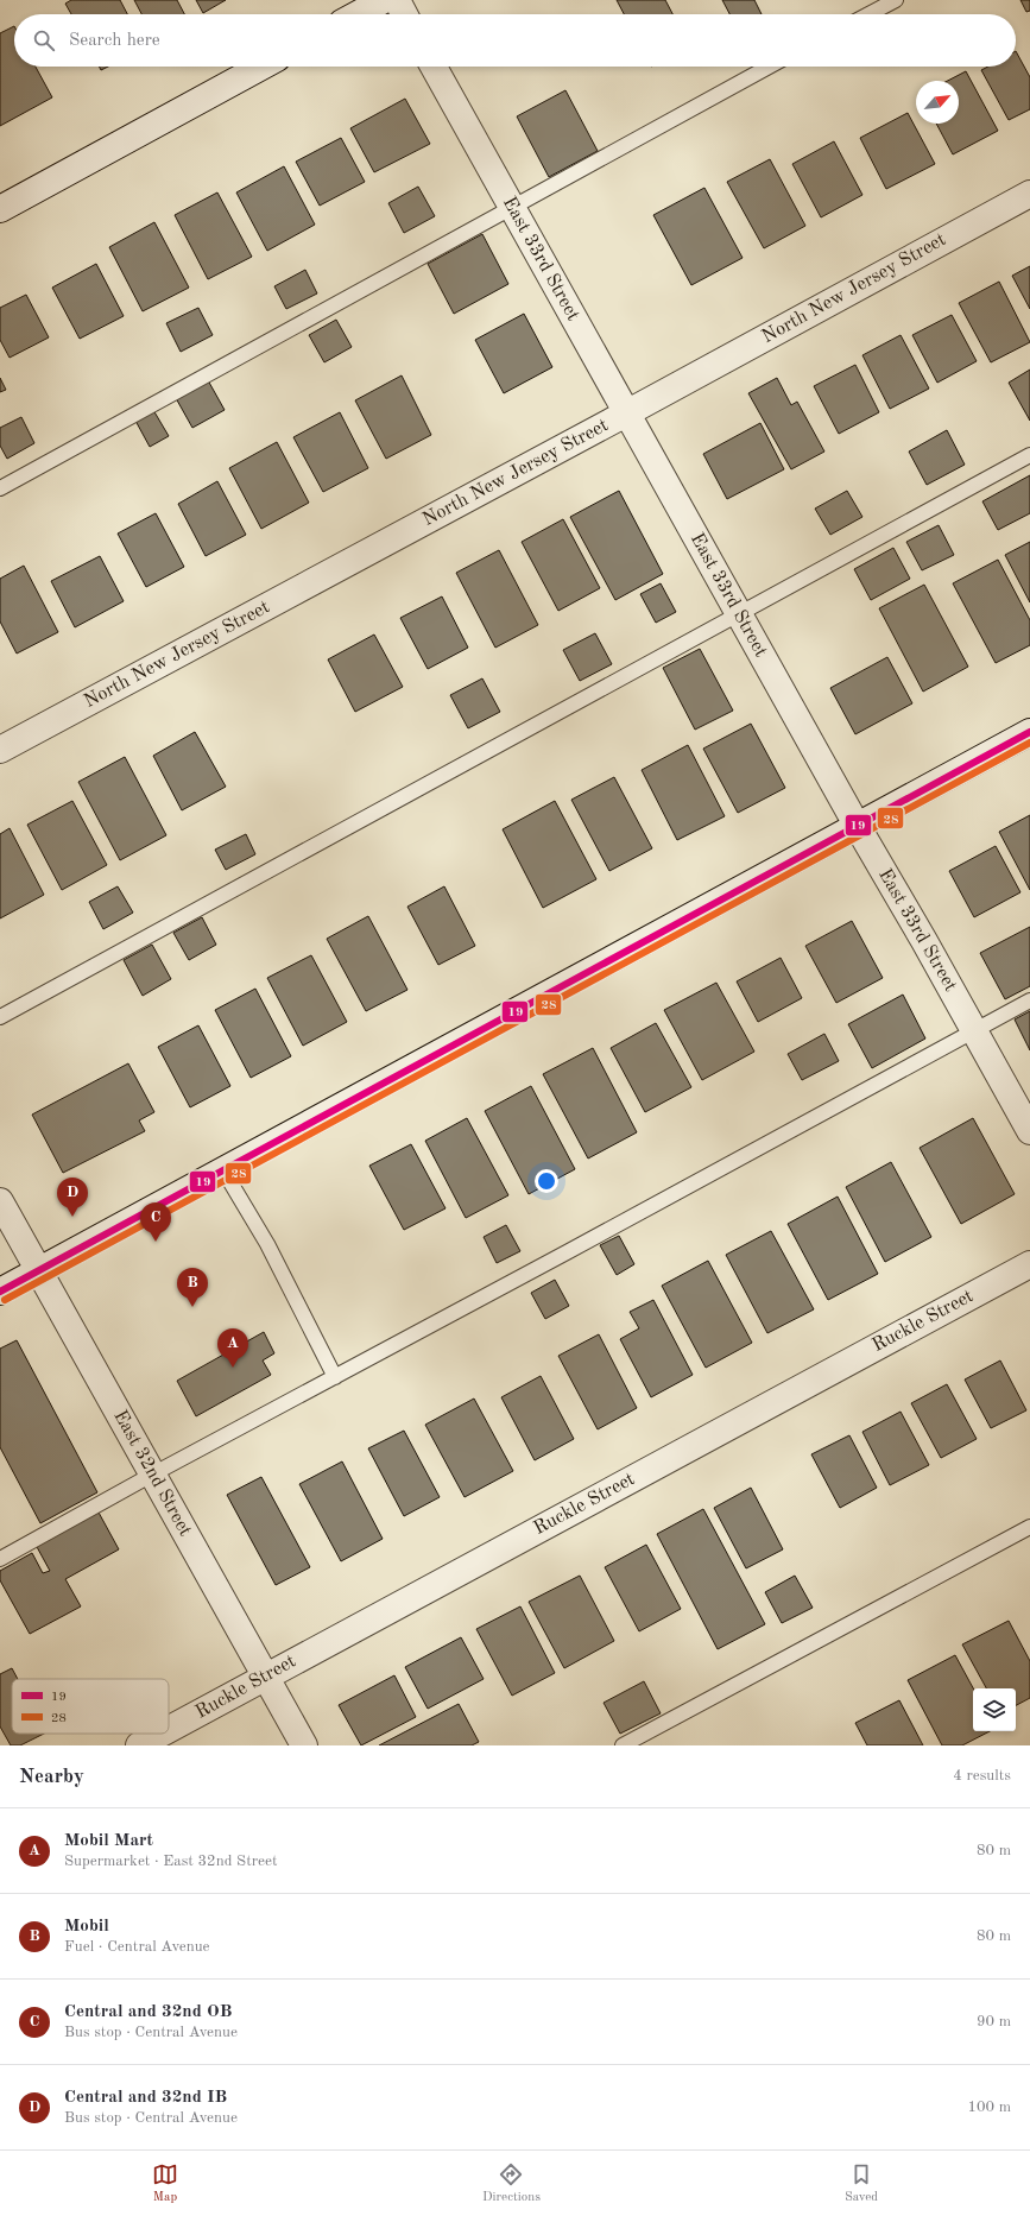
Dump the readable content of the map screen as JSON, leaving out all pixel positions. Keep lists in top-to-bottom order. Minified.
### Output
{"streets":{"street":["East 33rd Street","North New Jersey Street","Ruckle Street","East 32nd Street"]},"crossings":[["East 33rd Street","North New Jersey Street"],["Ruckle Street","East 32nd Street"]],"lines":["transit line 19","transit line 28"],"legend":["19","28"],"north":"top right","page":{"search":"Search here","pins":["D","C","B","A"],"heading":["Nearby","4 results"],"list":[{"mark":"A","name":"Mobil Mart","note":"Supermarket · East 32nd Street","value":"80 m"},{"mark":"B","name":"Mobil","note":"Fuel · Central Avenue","value":"80 m"},{"mark":"C","name":"Central and 32nd OB","note":"Bus stop · Central Avenue","value":"90 m"},{"mark":"D","name":"Central and 32nd IB","note":"Bus stop · Central Avenue","value":"100 m"}],"nav":["Map","Directions","Saved"]}}
